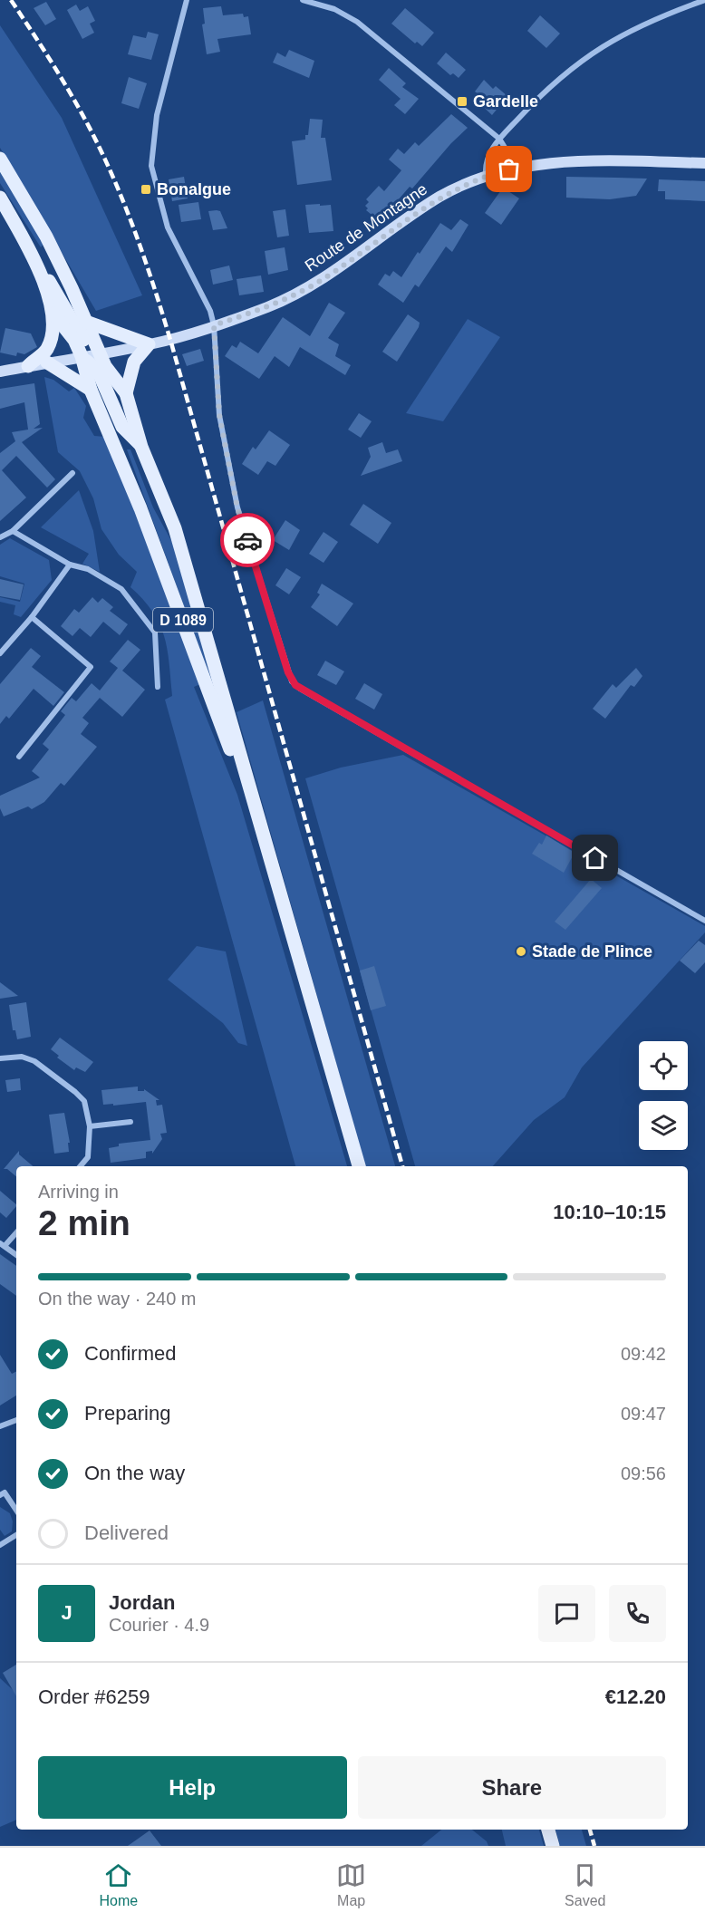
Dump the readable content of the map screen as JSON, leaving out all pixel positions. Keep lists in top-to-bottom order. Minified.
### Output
{"streets":{"main road":["Route de Montagne","D 1089"]},"crossings":[["Route de Montagne","D 1089"]],"places":{"transit":["Gardelle","Bonalgue"],"other":["Stade de Plince"]},"page":{"heading":["2 min","Arriving in","10:10–10:15"],"panel":["Jordan","Courier · 4.9","Order #6259","€12.20"],"bar":"On the way · 240 m","list":[["Confirmed","09:42"],["Preparing","09:47"],["On the way","09:56"],"Delivered"],"round":"J","buttons":["Help","Share"],"tabs":["Home","Map","Saved"]}}
